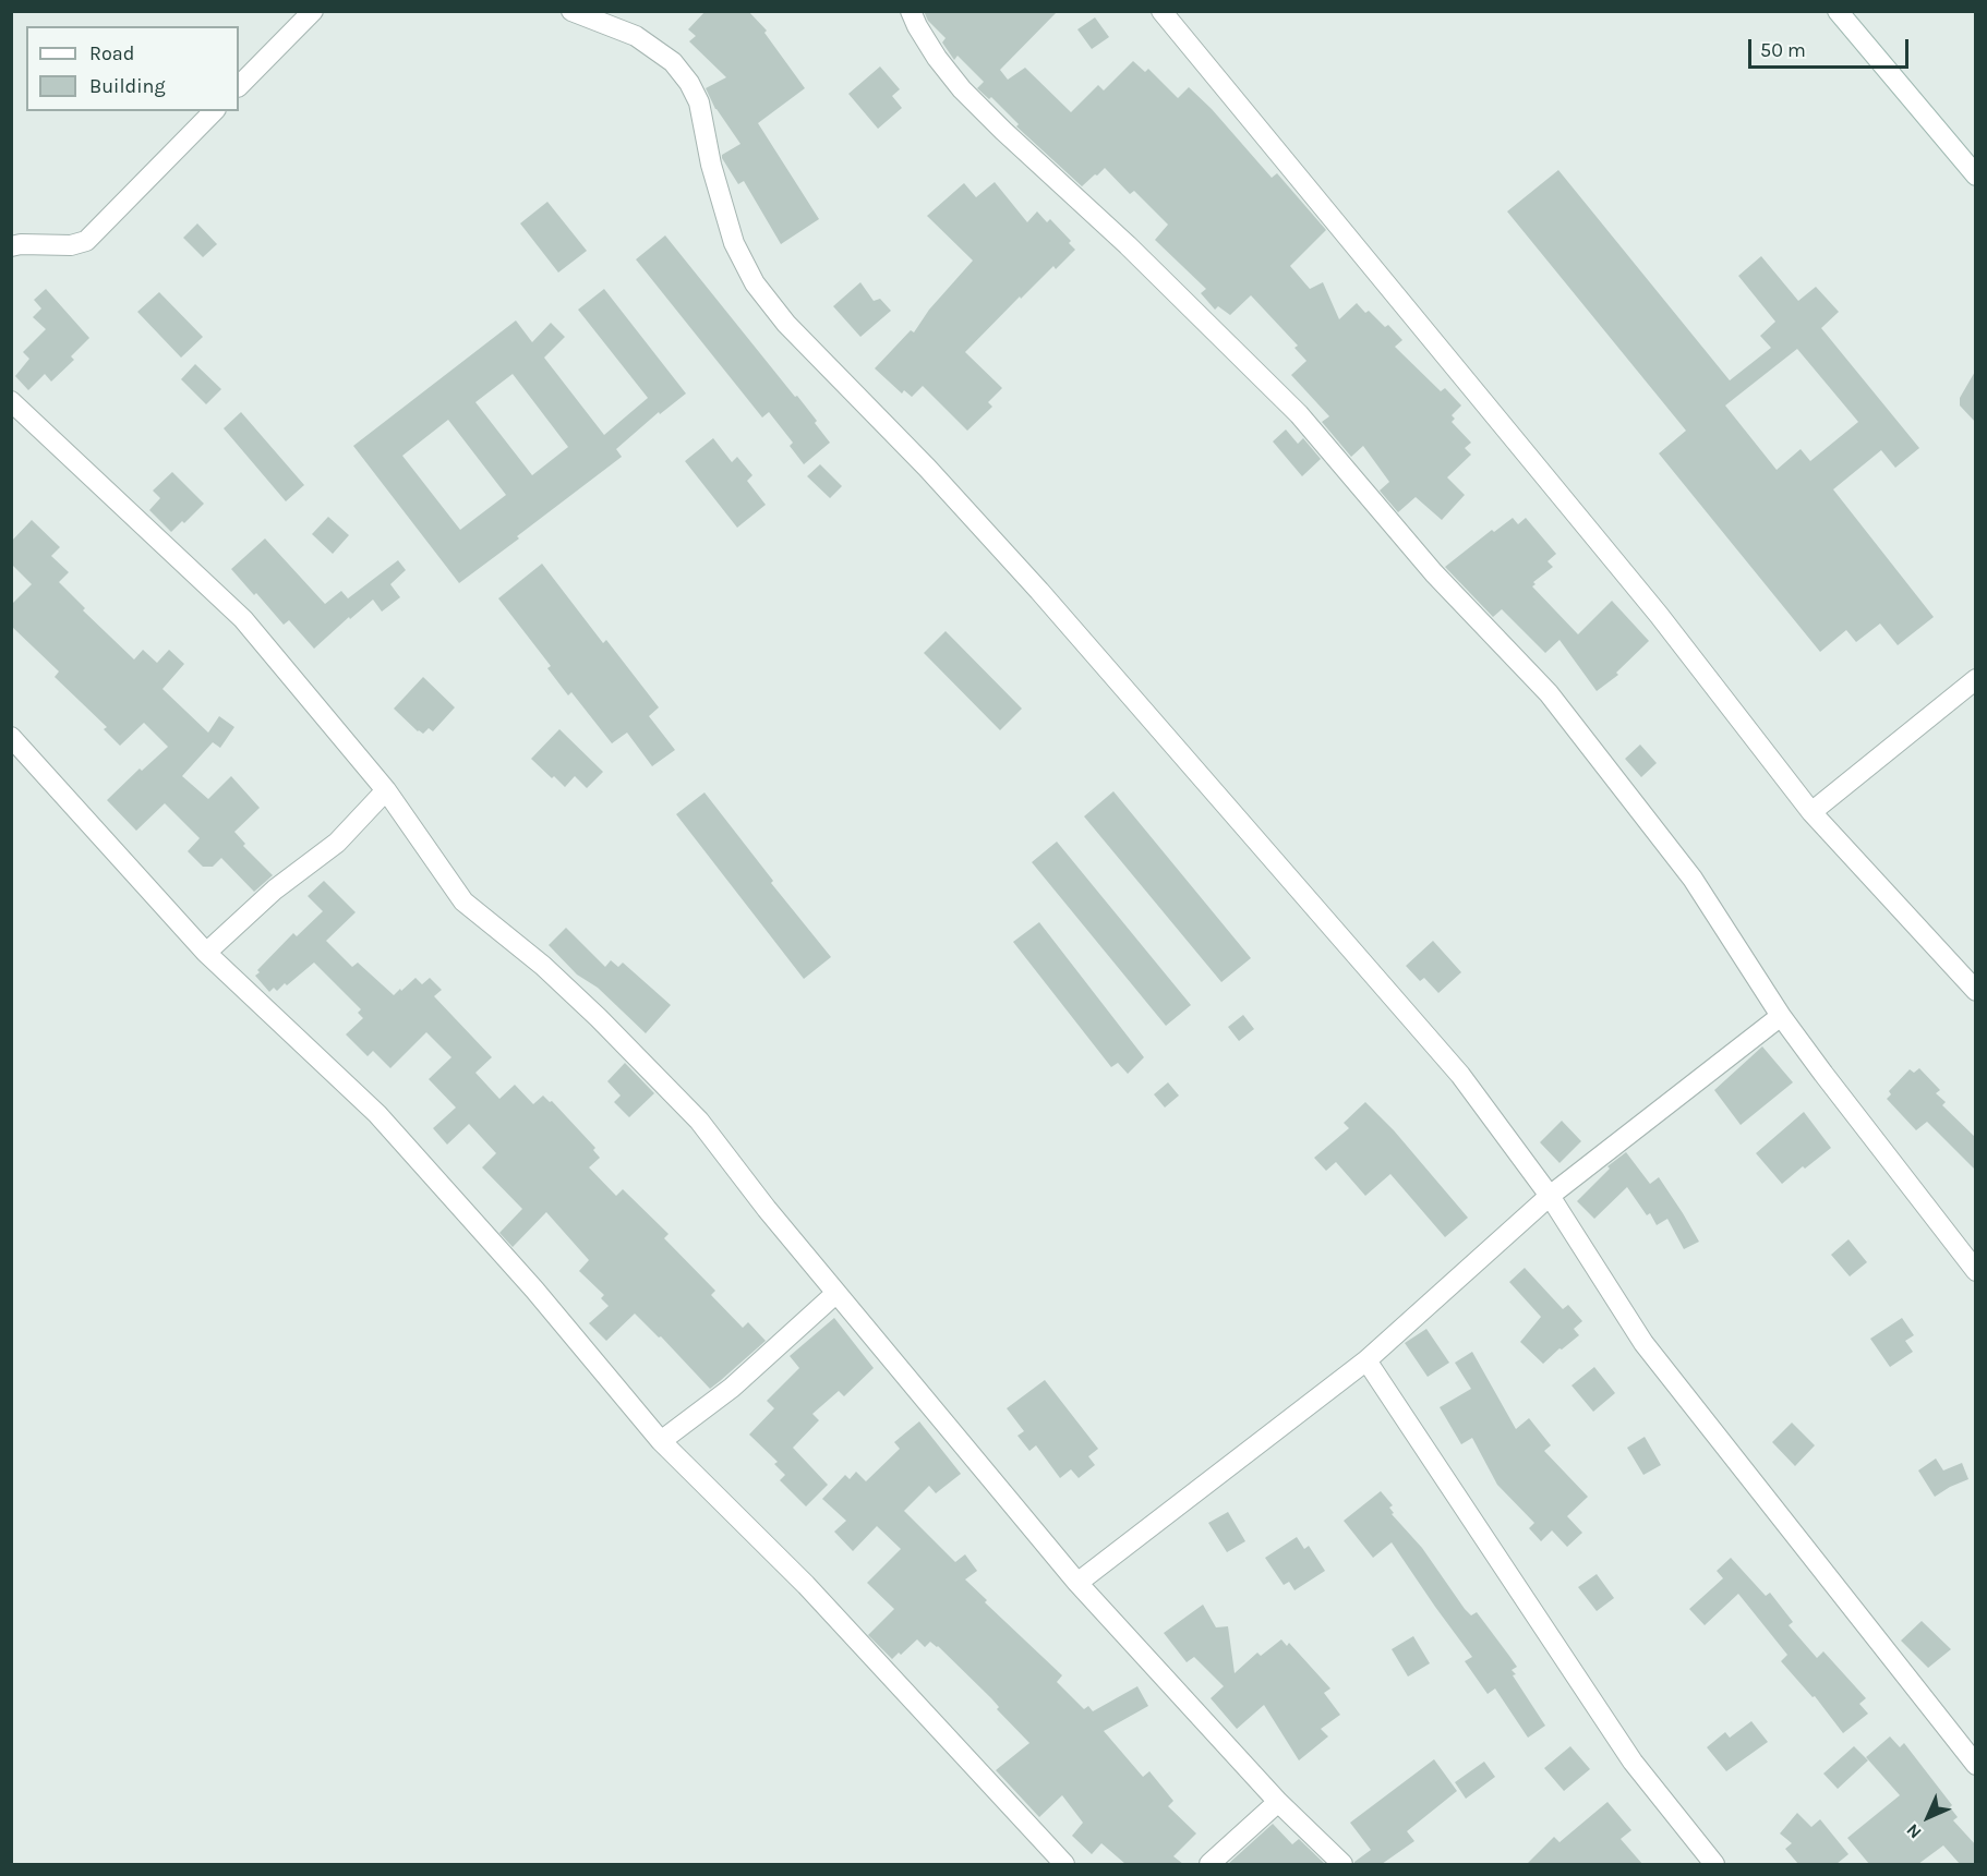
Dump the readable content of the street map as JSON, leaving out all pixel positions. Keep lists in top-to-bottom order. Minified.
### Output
{"legend":["Road","Building"],"scale_bar":"50 m","north":"bottom left"}
